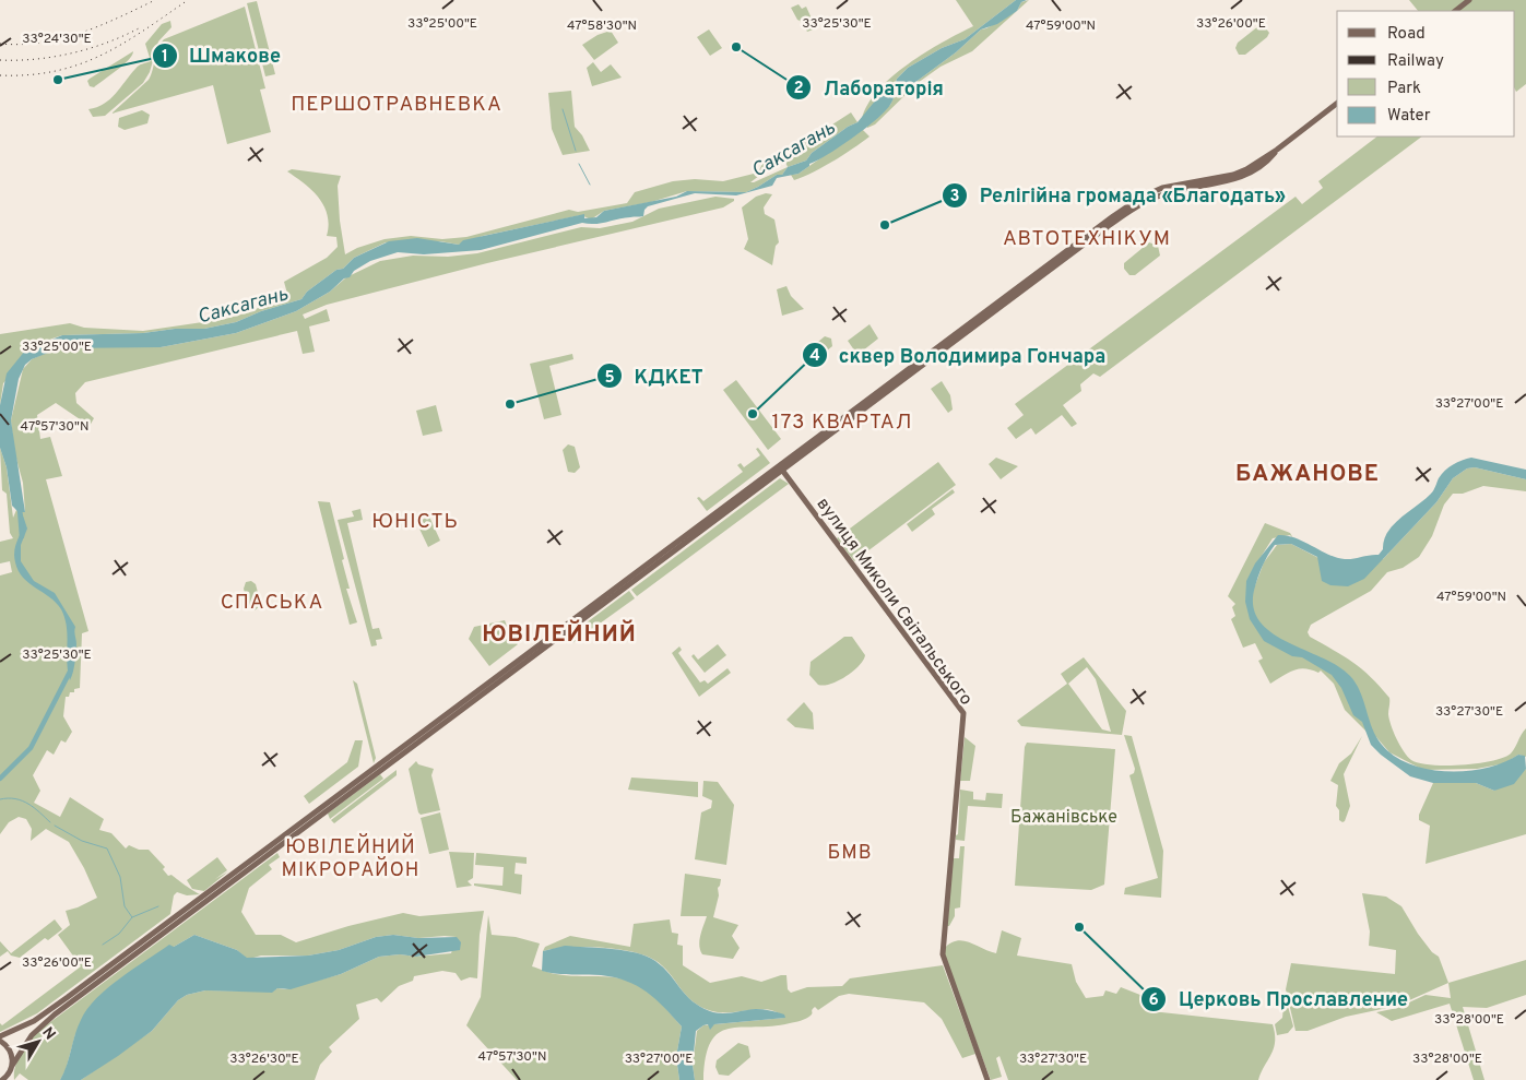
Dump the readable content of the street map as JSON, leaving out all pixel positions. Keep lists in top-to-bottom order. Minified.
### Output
{"streets":{"main road":["вулиця Миколи Світальського"]},"districts":["ПЕРШОТРАВНЕВКА","АВТОТЕХНІКУМ","173 КВАРТАЛ","БАЖАНОВЕ","ЮНІСТЬ","СПАСЬКА","ЮВІЛЕЙНИЙ","ЮВІЛЕЙНИЙ МІКРОРАЙОН","БМВ"],"water":["Саксагань"],"parks":["Бажанівське"],"places":["Лабораторія","Шмакове","Релігійна громада «Благодать»","КДКЕТ","сквер Володимира Гончара","Церковь Прославление"],"legend":["Road","Railway","Park","Water"],"north":"top right","coordinates":["33°25'00\"E","33°25'30\"E","33°26'00\"E","47°58'30\"N","47°59'00\"N","33°24'30\"E","33°27'00\"E","47°57'30\"N","33°27'30\"E","33°28'00\"E","33°26'30\"E"]}
